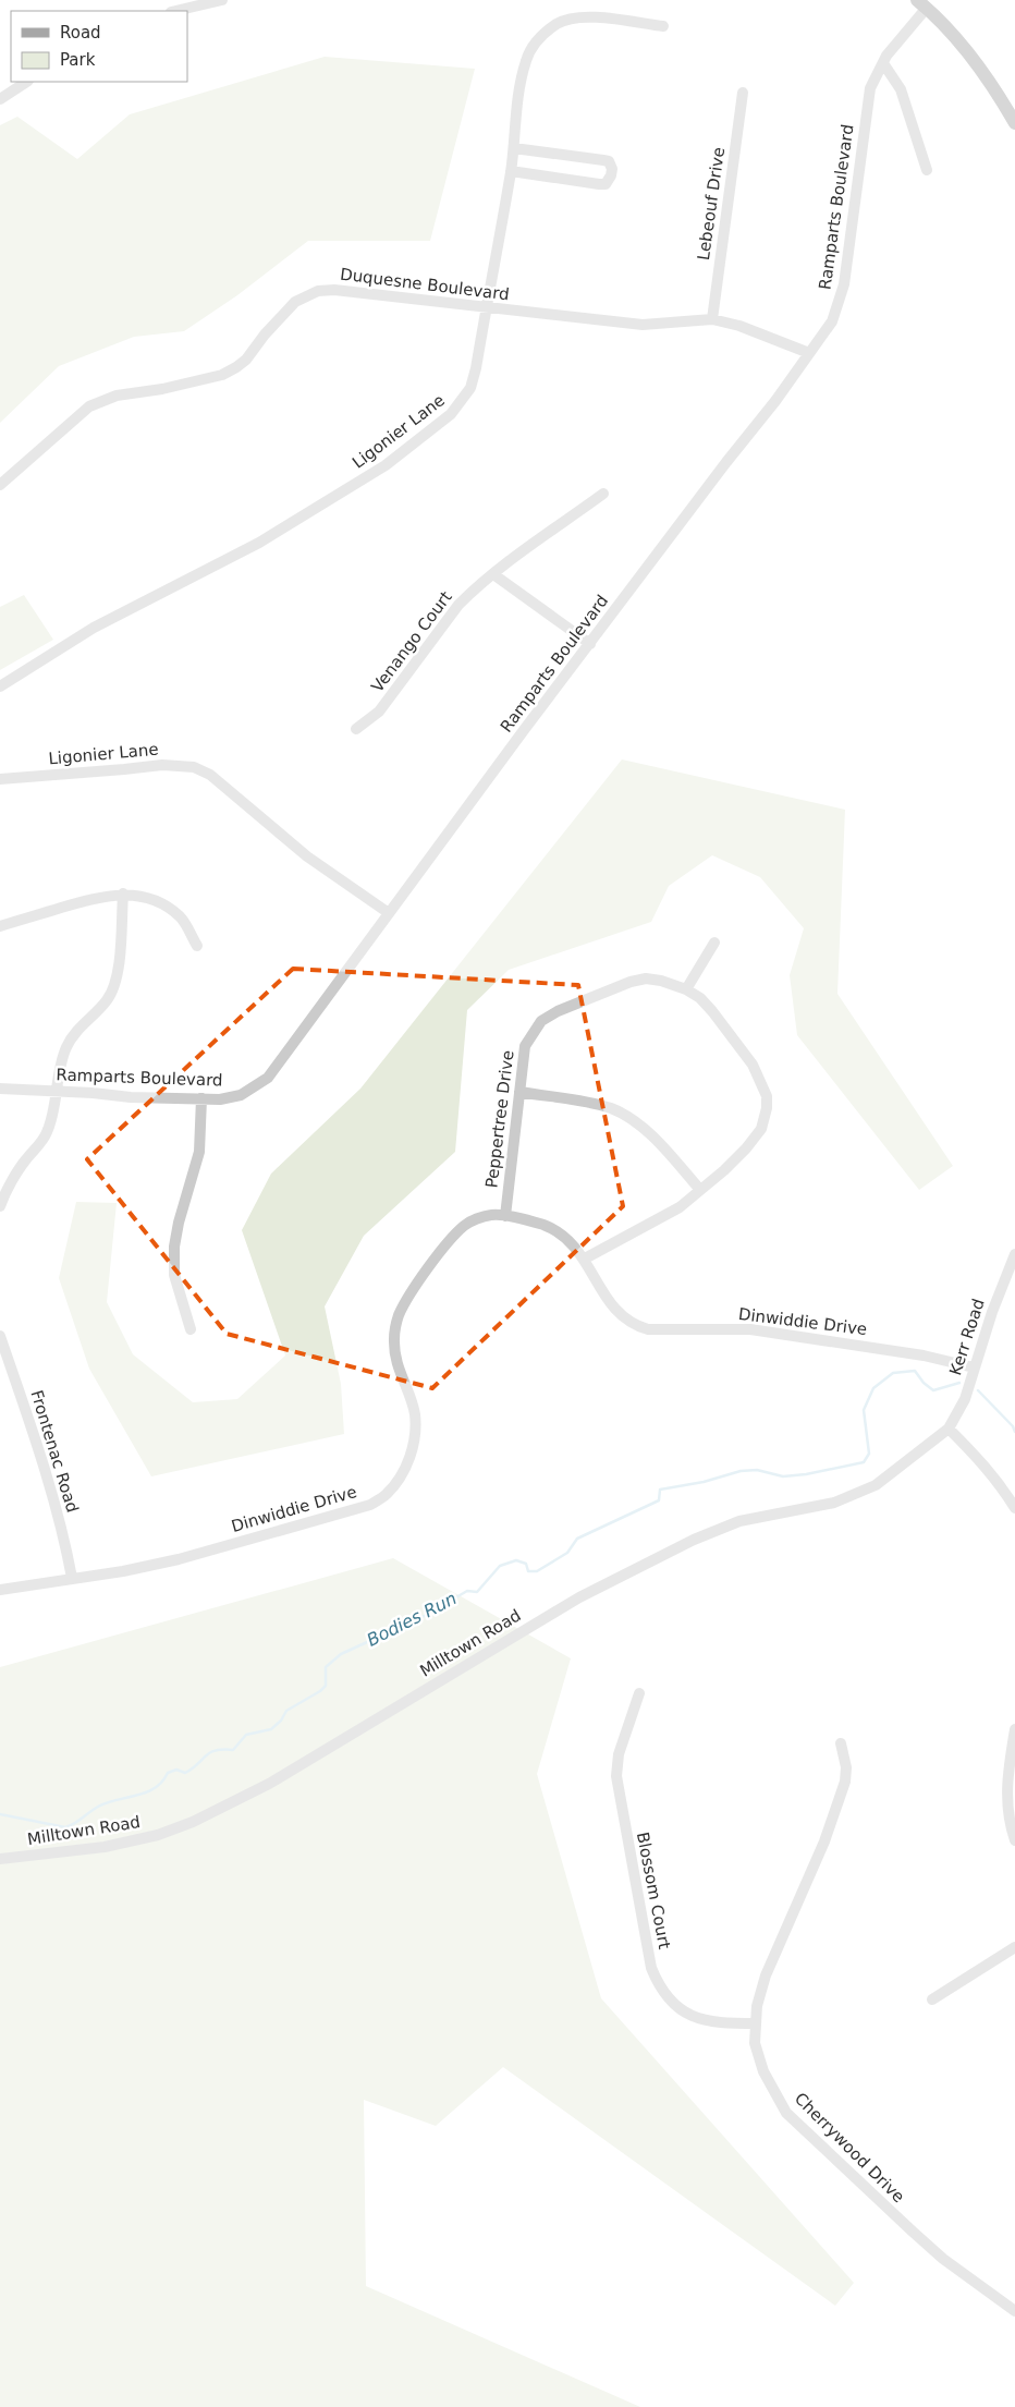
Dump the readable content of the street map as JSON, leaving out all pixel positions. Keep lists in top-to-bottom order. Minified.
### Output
{"streets":{"street":["Lebeouf Drive","Ramparts Boulevard","Duquesne Boulevard","Ligonier Lane","Venango Court","Peppertree Drive","Dinwiddie Drive","Kerr Road","Frontenac Road","Milltown Road","Blossom Court","Cherrywood Drive"]},"crossings":[["Lebeouf Drive","Duquesne Boulevard"],["Ramparts Boulevard","Duquesne Boulevard"],["Ramparts Boulevard","Ligonier Lane"],["Duquesne Boulevard","Ligonier Lane"],["Peppertree Drive","Dinwiddie Drive"],["Dinwiddie Drive","Kerr Road"],["Dinwiddie Drive","Frontenac Road"],["Kerr Road","Milltown Road"],["Blossom Court","Cherrywood Drive"]],"water":["Bodies Run"],"legend":["Road","Park"]}
